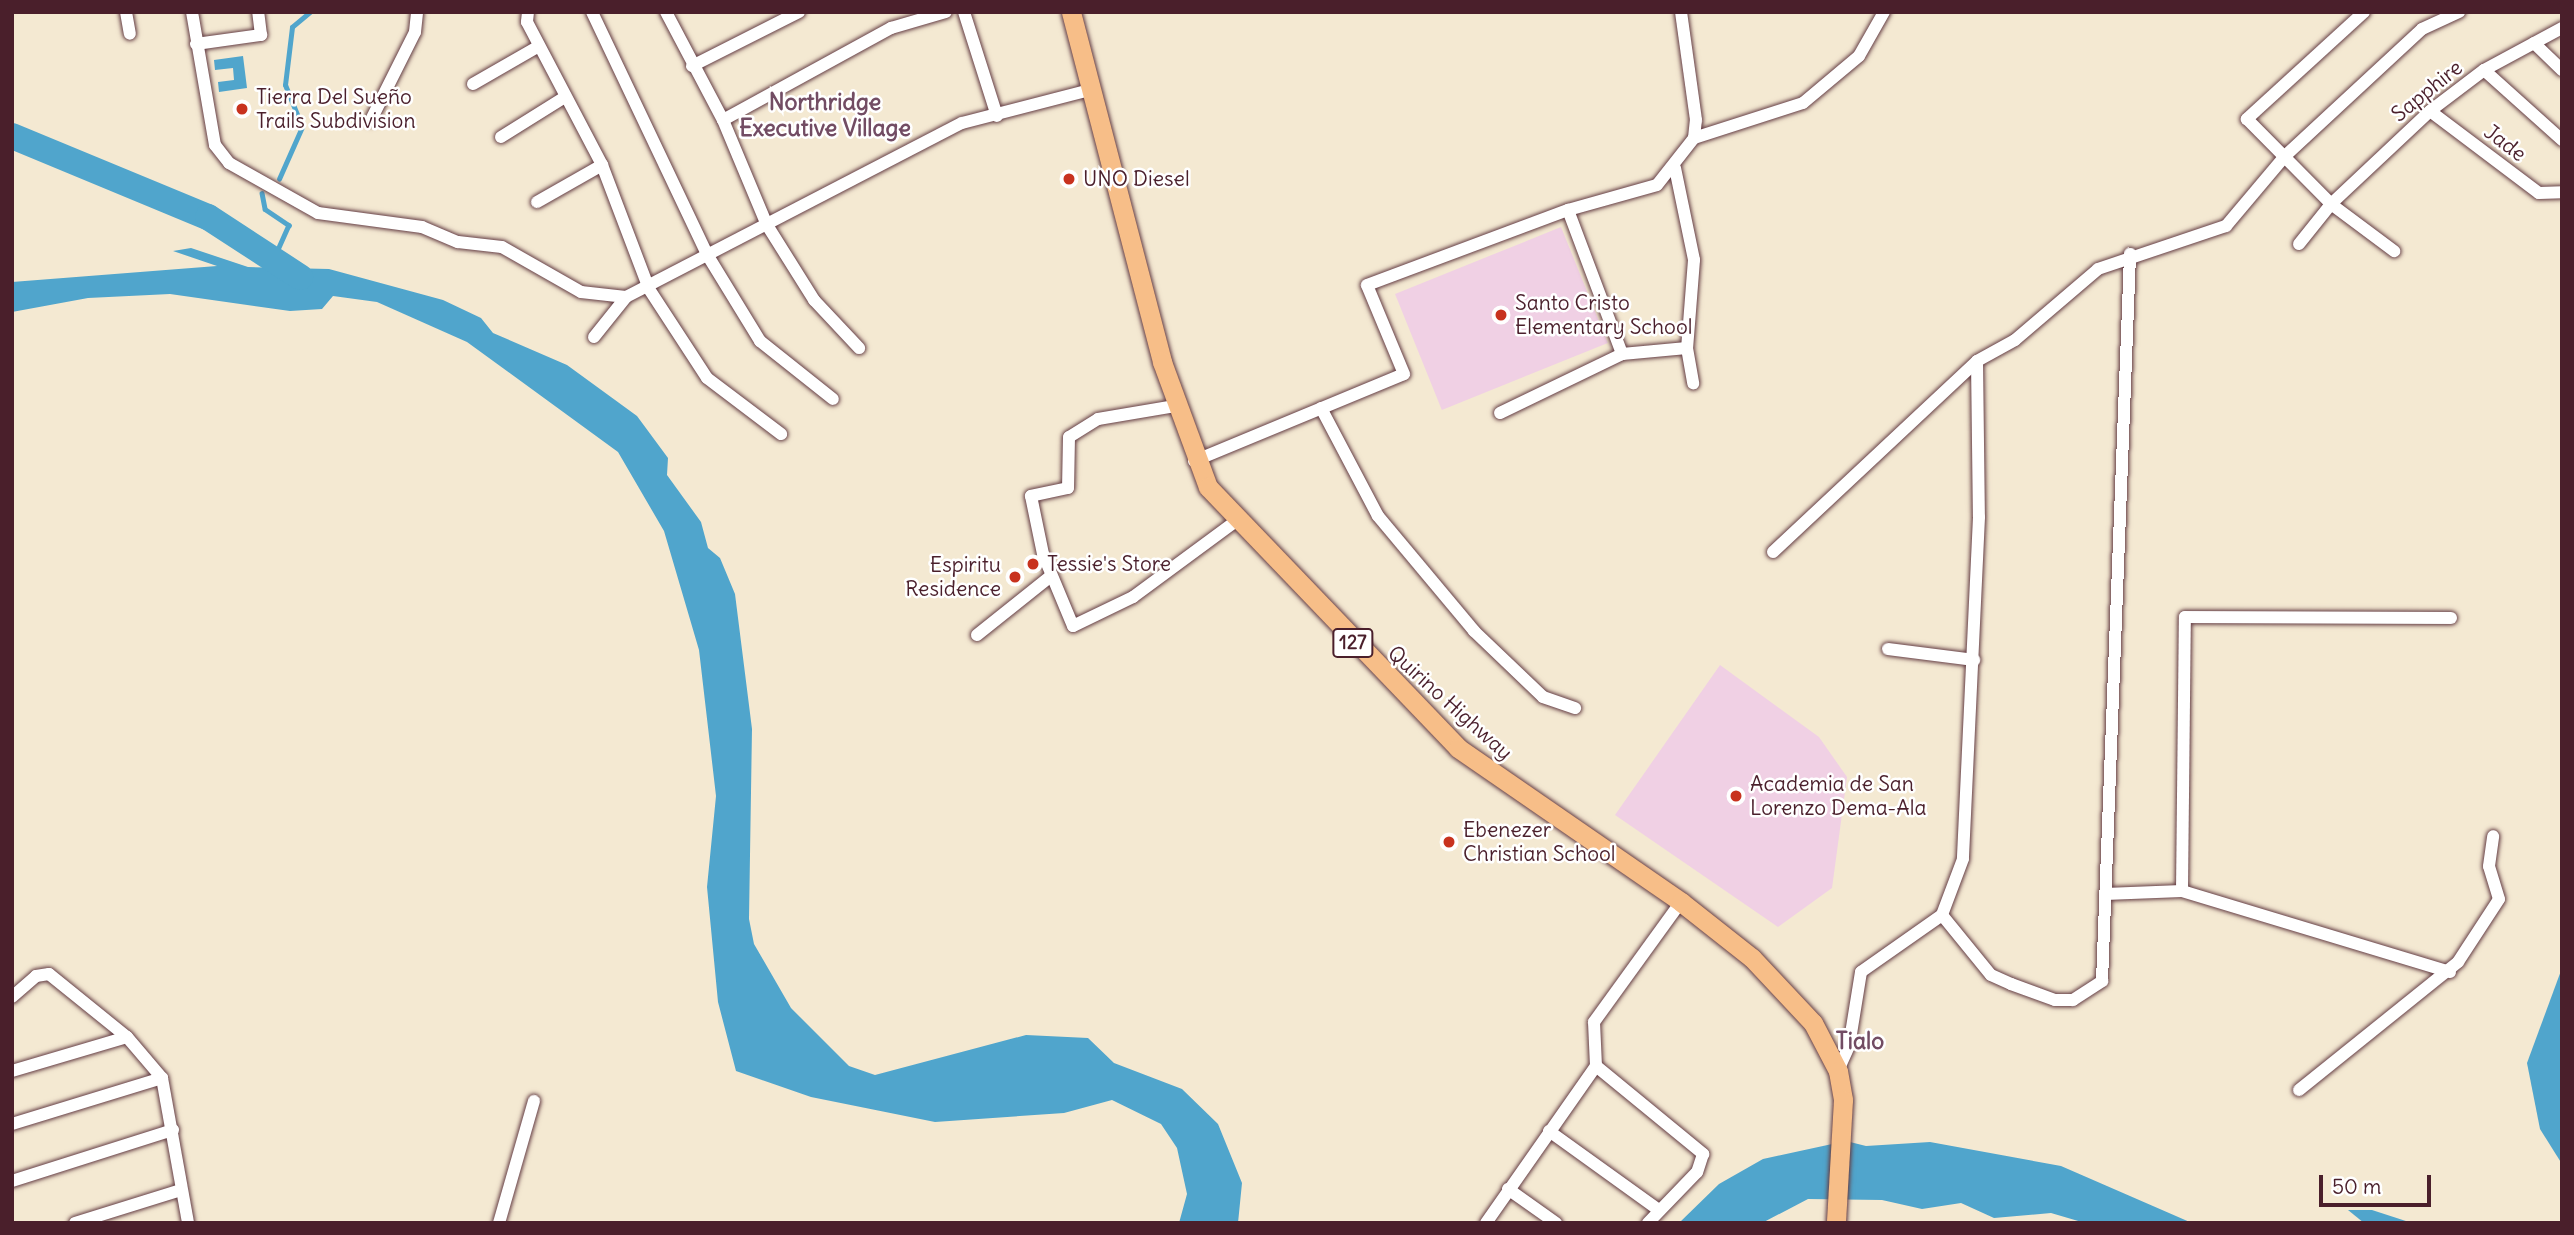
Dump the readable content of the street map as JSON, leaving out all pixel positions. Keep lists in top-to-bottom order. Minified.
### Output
{"streets":{"main road":["127","Quirino Highway"],"street":["Sapphire","Jade"]},"crossings":[["Sapphire","Jade"]],"districts":["Northridge Executive Village","Tialo"],"places":["Tierra Del Sueño Trails Subdivision","UNO Diesel","Santo Cristo Elementary School","Tessie's Store","Espiritu Residence","Academia de San Lorenzo Dema-Ala","Ebenezer Christian School"],"scale_bar":"50 m"}
